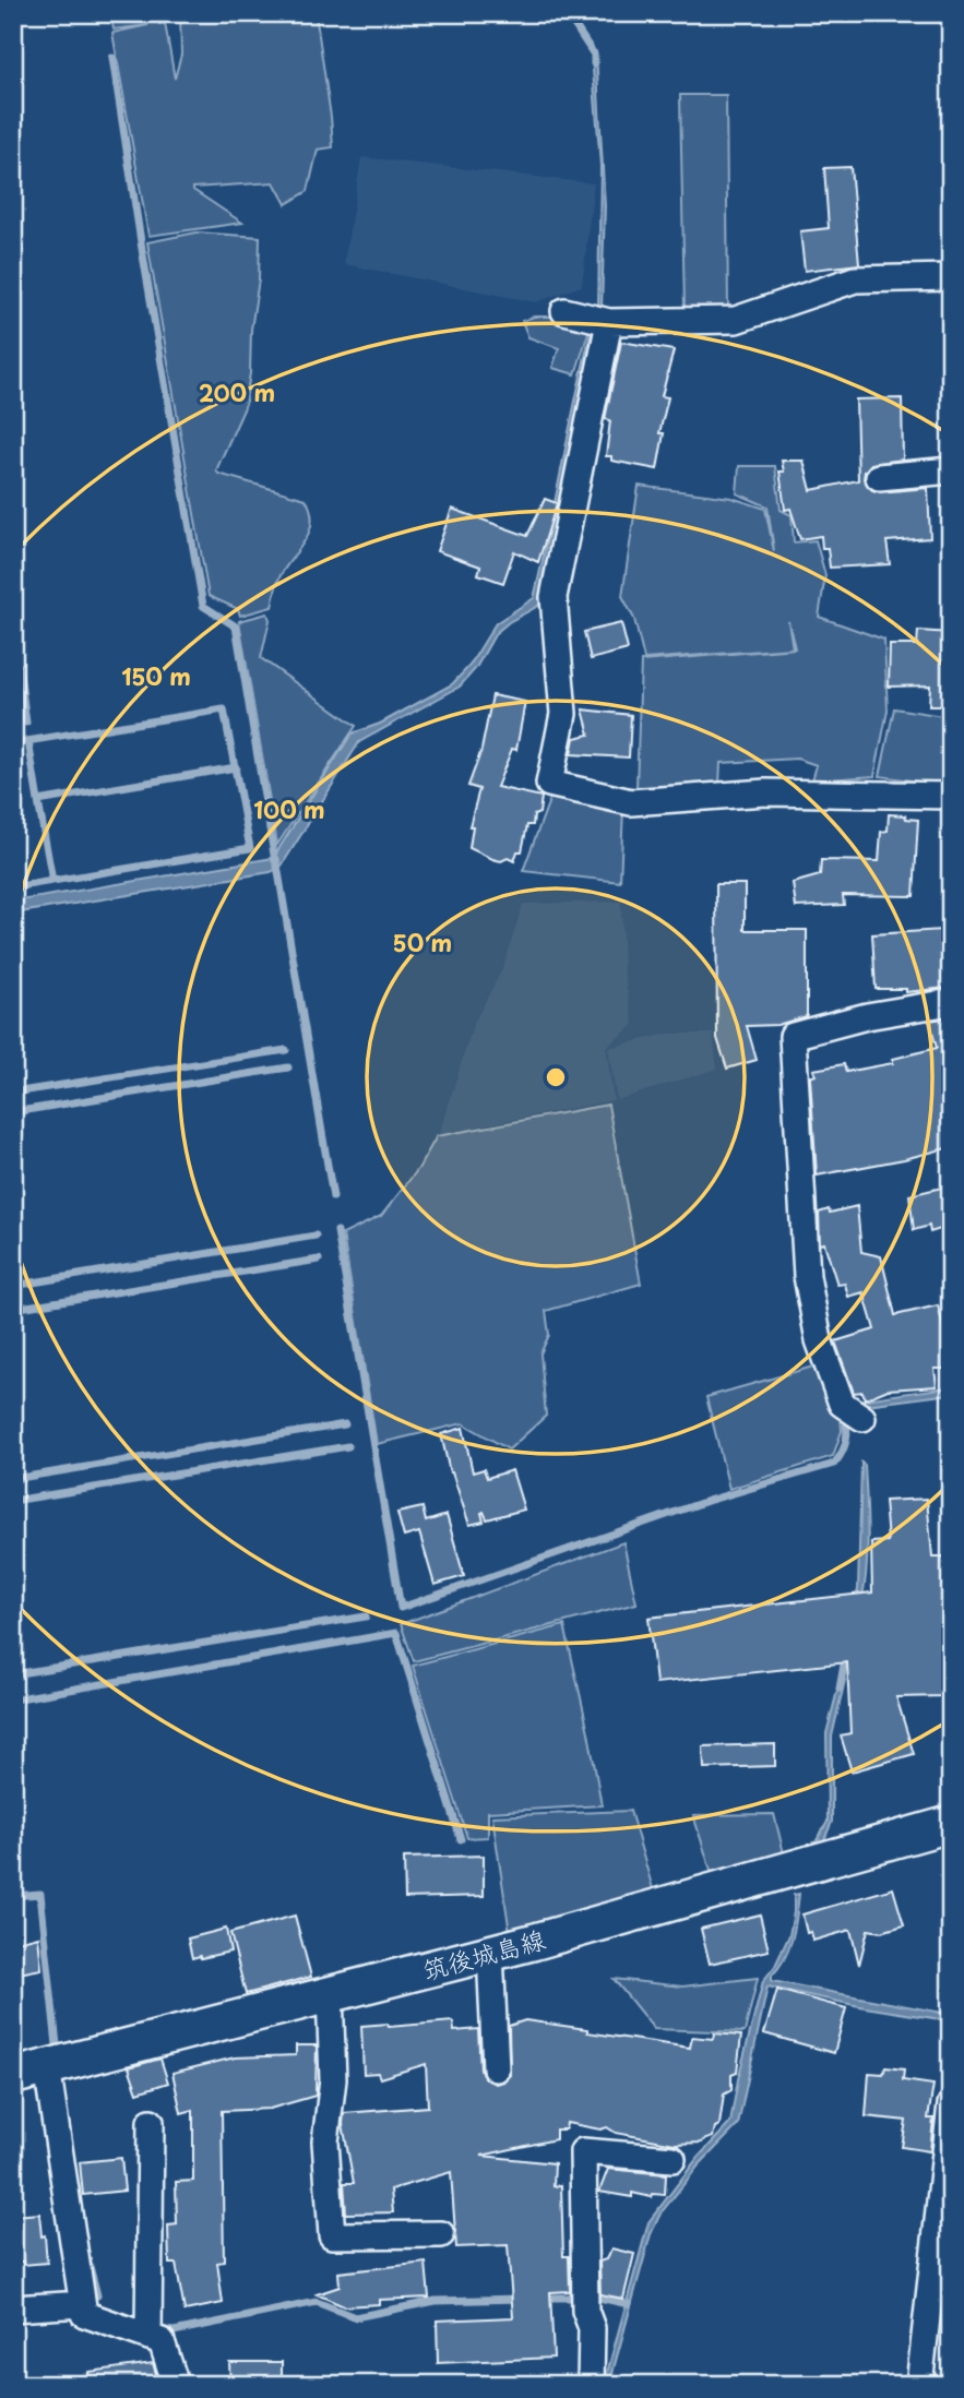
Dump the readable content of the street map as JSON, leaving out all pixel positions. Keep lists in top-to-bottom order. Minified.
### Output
{"streets":{"main road":["筑後城島線"]},"rings":["200 m","150 m","100 m","50 m"]}
